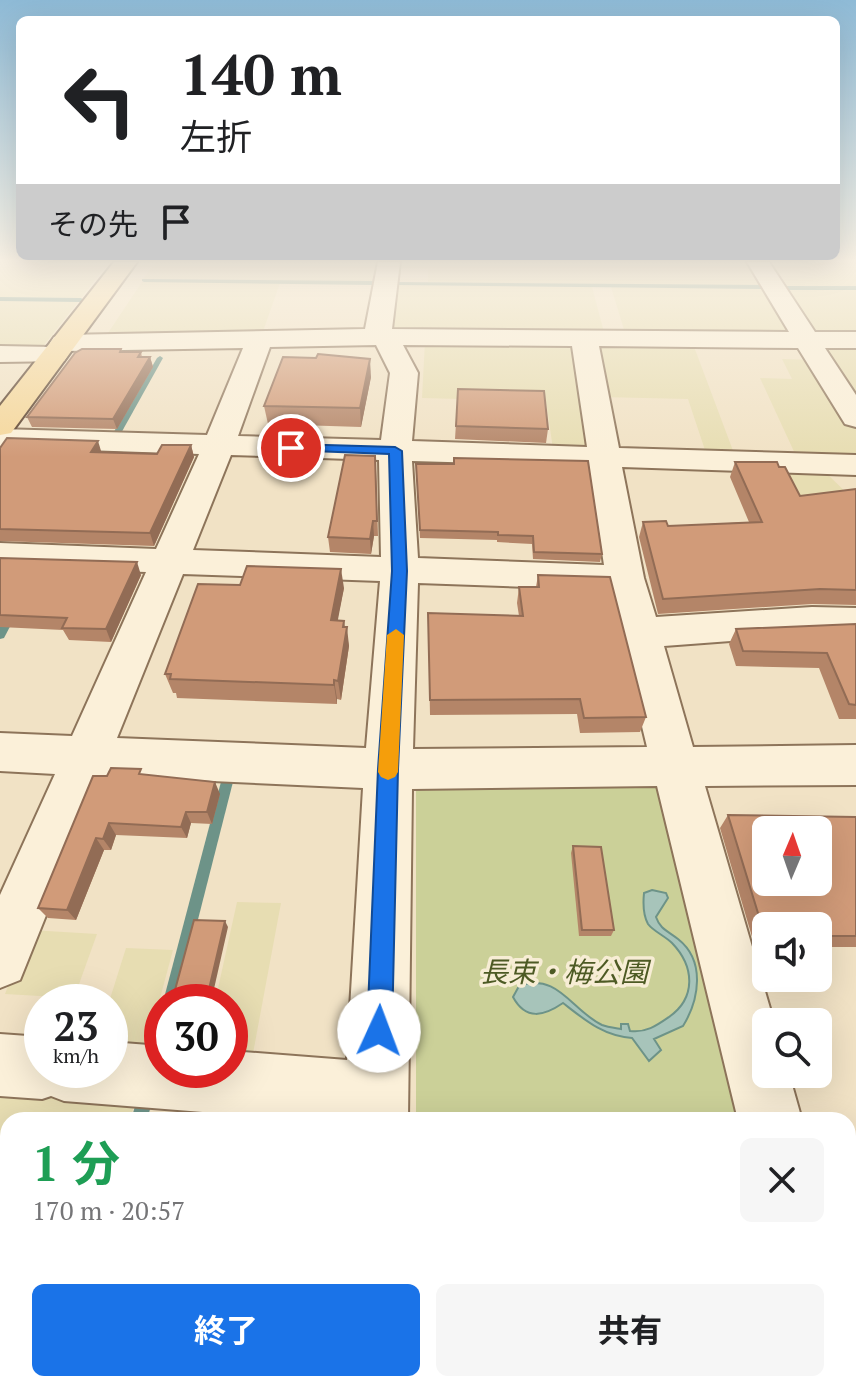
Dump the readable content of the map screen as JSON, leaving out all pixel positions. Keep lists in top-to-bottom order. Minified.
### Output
{"parks":["長束・梅公園"],"north":"top","page":{"turn":["140 m","左折"],"then":"その先","speed":"23 km/h","limit":"30","heading":["1 分","170 m · 20:57"],"buttons":["終了","共有"]}}
